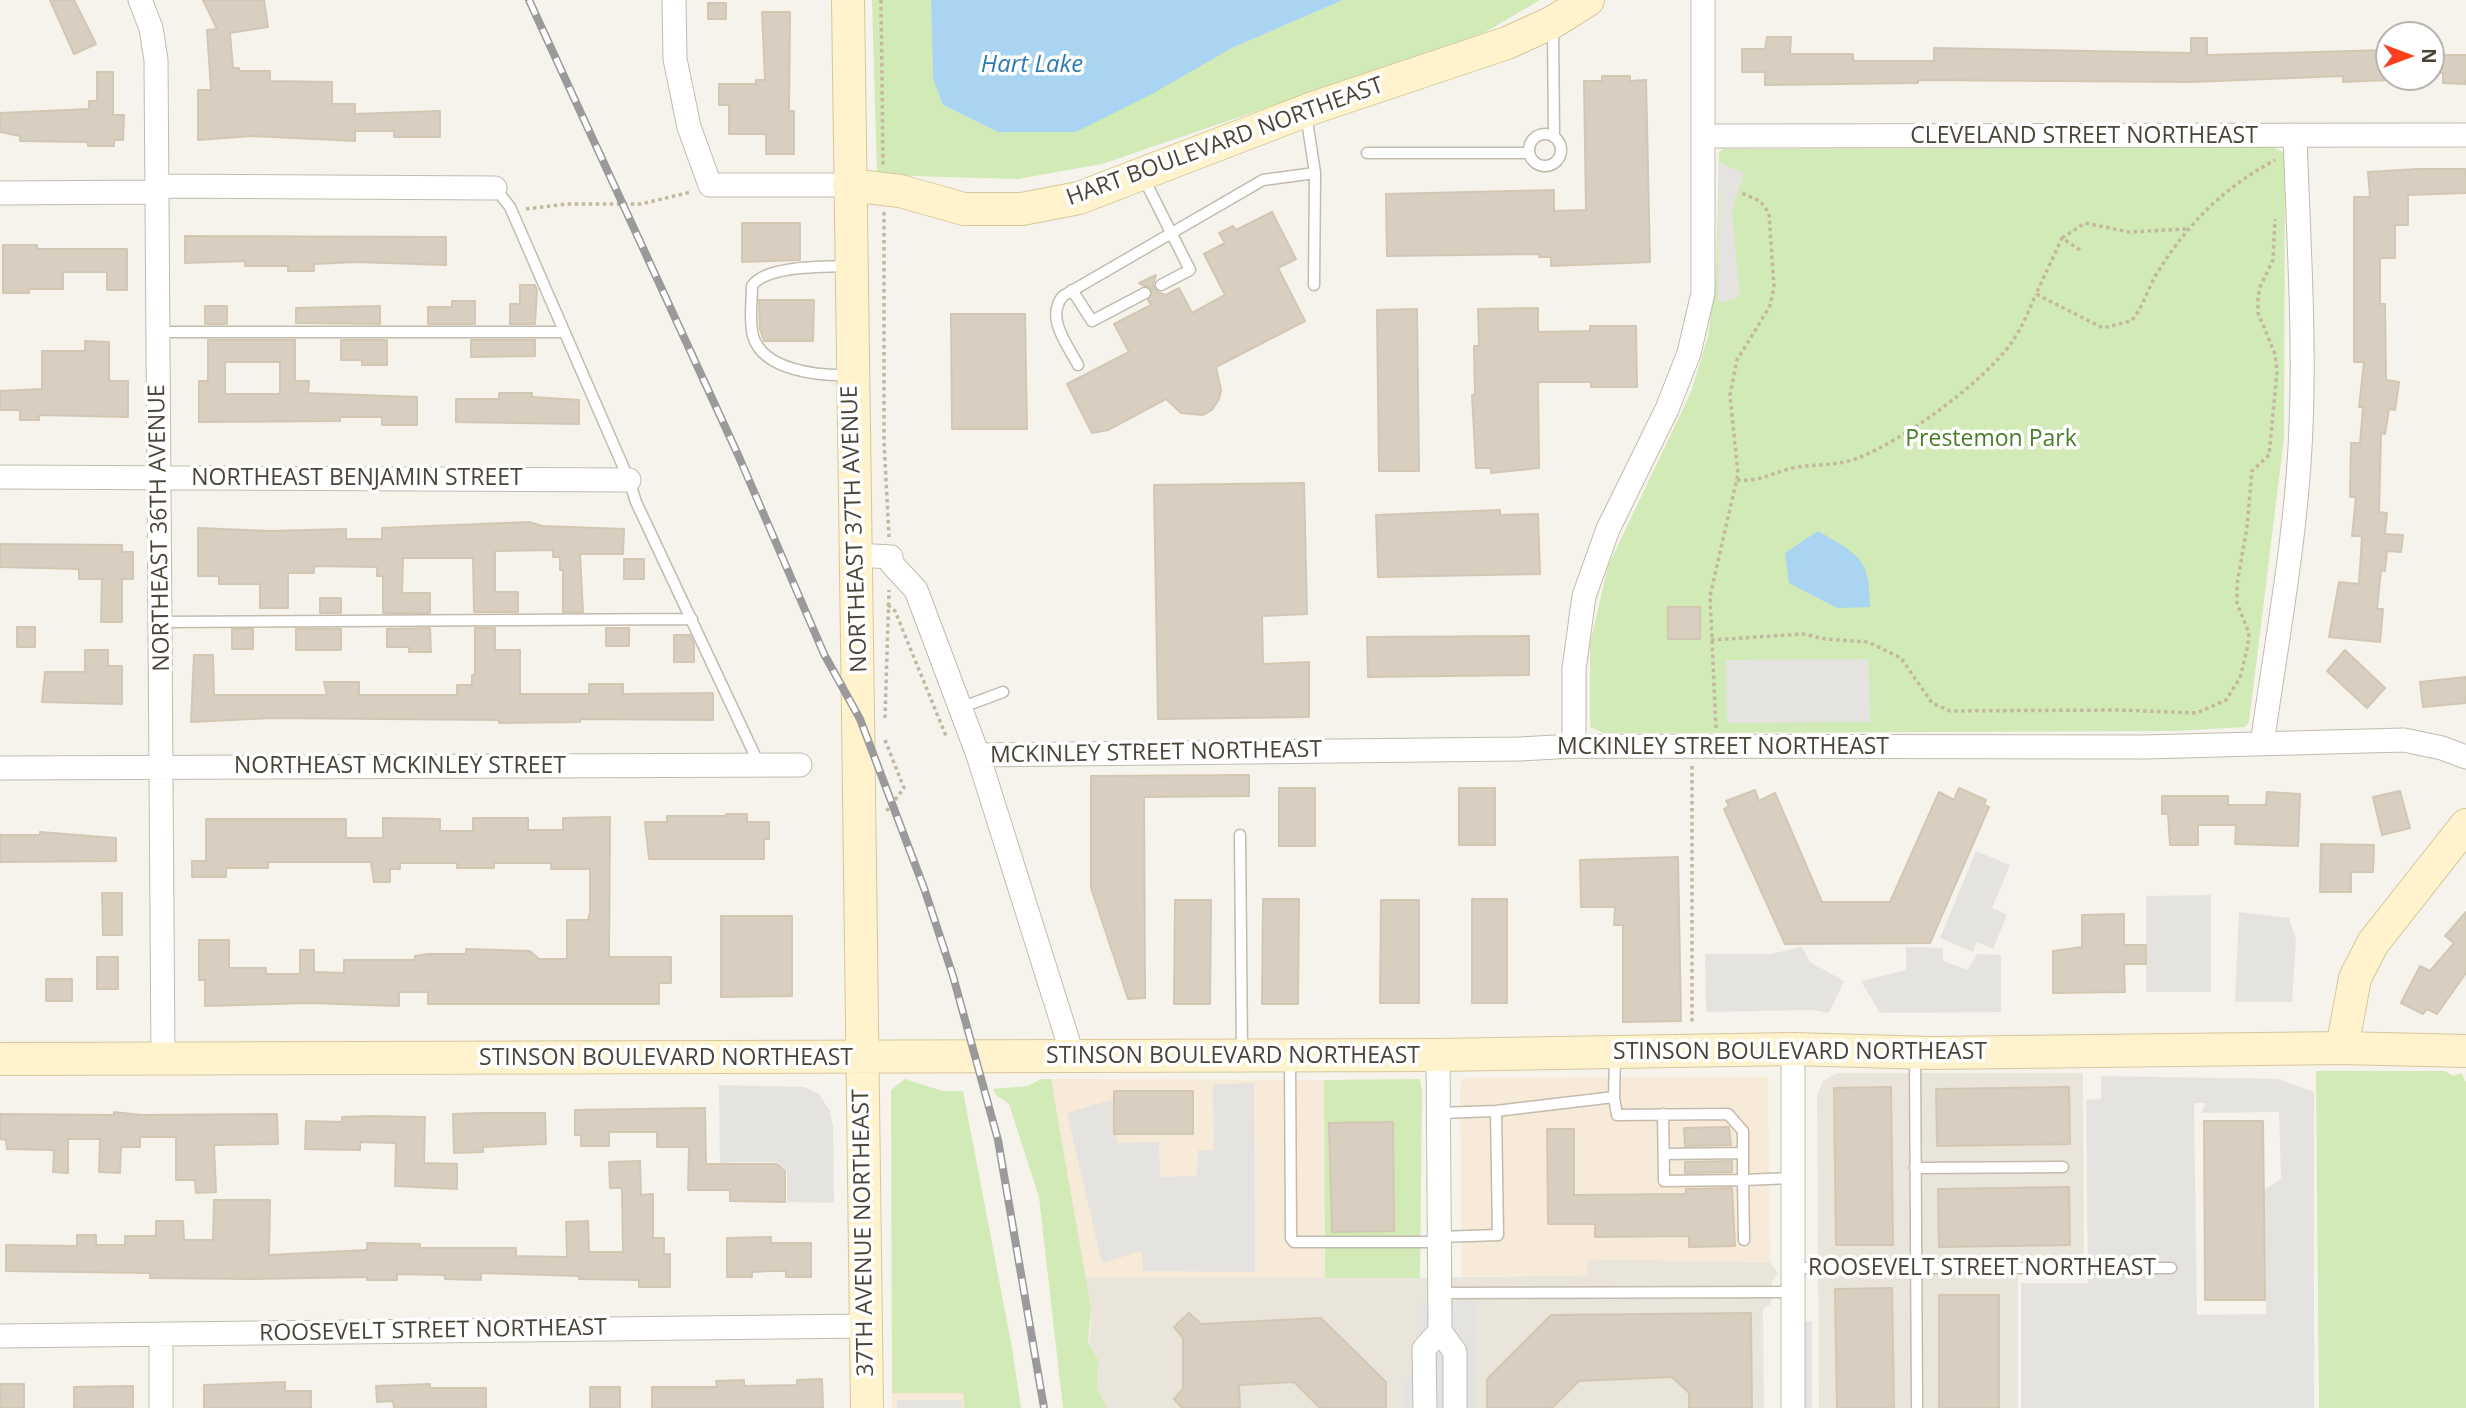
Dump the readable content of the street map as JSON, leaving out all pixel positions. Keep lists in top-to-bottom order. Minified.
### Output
{"streets":{"street":["CLEVELAND STREET NORTHEAST","HART BOULEVARD NORTHEAST","NORTHEAST BENJAMIN STREET","NORTHEAST 36TH AVENUE","NORTHEAST 37TH AVENUE","MCKINLEY STREET NORTHEAST","NORTHEAST MCKINLEY STREET","STINSON BOULEVARD NORTHEAST","37TH AVENUE NORTHEAST","ROOSEVELT STREET NORTHEAST"]},"crossings":[["HART BOULEVARD NORTHEAST","NORTHEAST 37TH AVENUE"],["NORTHEAST BENJAMIN STREET","NORTHEAST 36TH AVENUE"],["NORTHEAST 36TH AVENUE","NORTHEAST MCKINLEY STREET"],["NORTHEAST 36TH AVENUE","STINSON BOULEVARD NORTHEAST"],["NORTHEAST 37TH AVENUE","STINSON BOULEVARD NORTHEAST"],["NORTHEAST 37TH AVENUE","37TH AVENUE NORTHEAST"],["STINSON BOULEVARD NORTHEAST","37TH AVENUE NORTHEAST"],["37TH AVENUE NORTHEAST","ROOSEVELT STREET NORTHEAST"]],"water":["Hart Lake"],"parks":["Prestemon Park"],"north":"right"}
